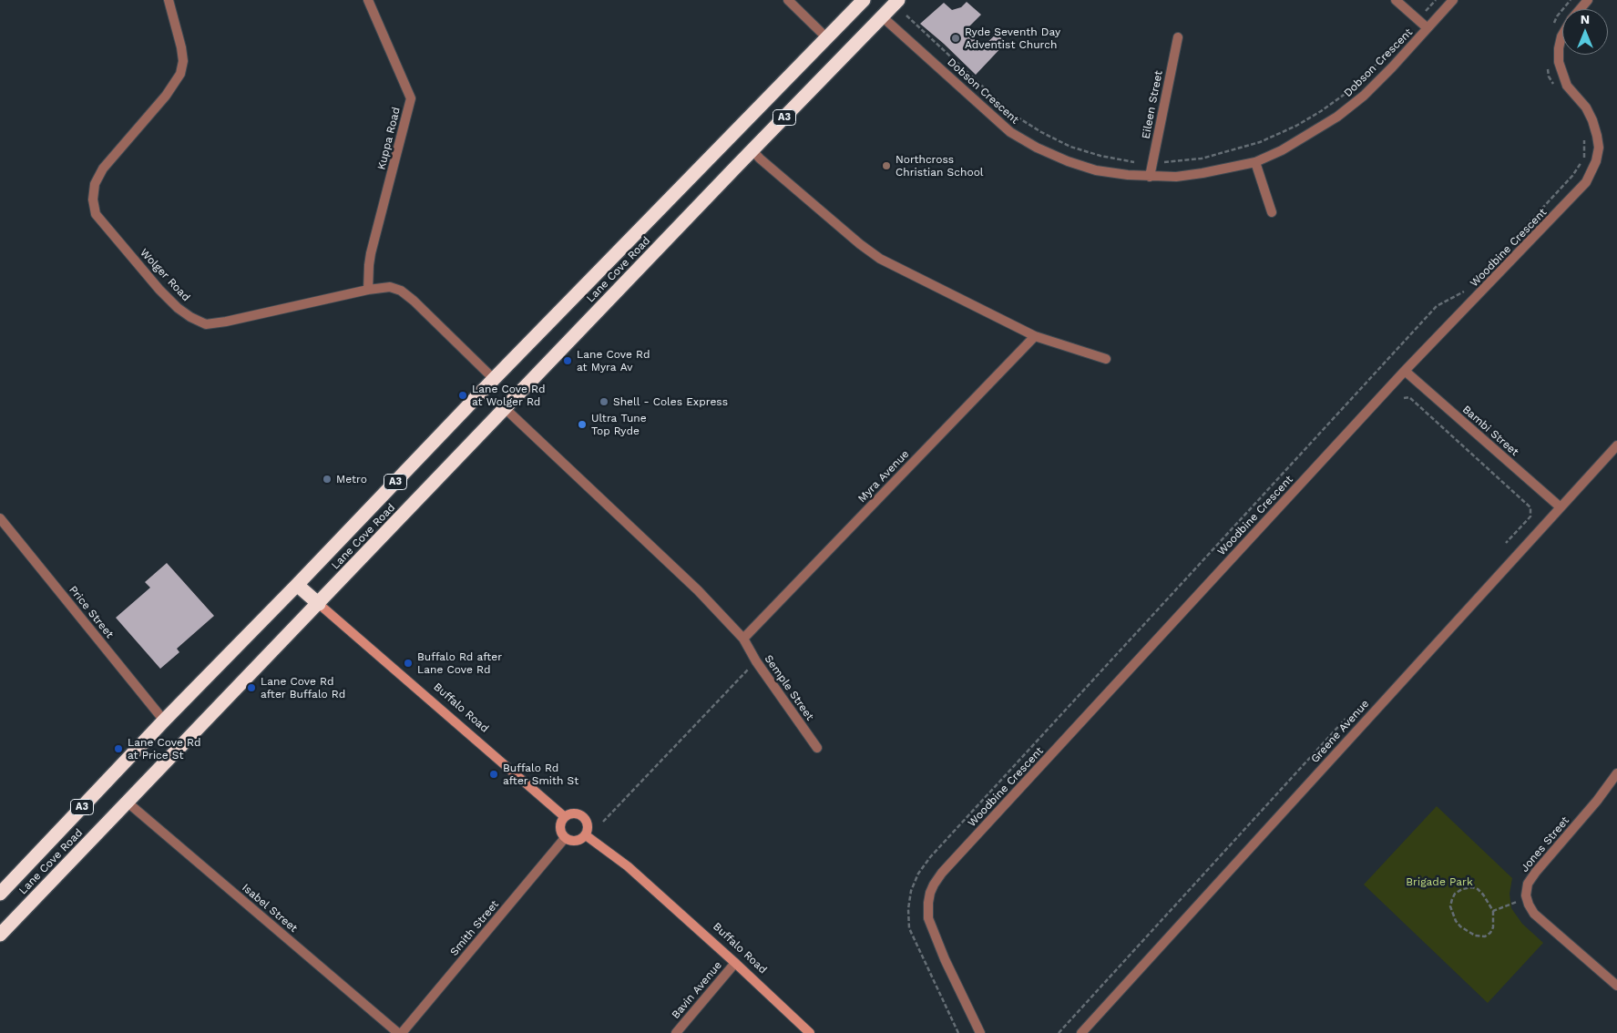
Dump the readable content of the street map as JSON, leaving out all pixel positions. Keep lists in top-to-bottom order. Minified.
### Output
{"streets":{"highway":["A3","Lane Cove Road","Buffalo Road"],"street":["Dobson Crescent","Eileen Street","Kuppa Road","Woodbine Crescent","Wolger Road","Bambi Street","Myra Avenue","Price Street","Semple Street","Greene Avenue","Jones Street","Isabel Street","Smith Street","Bavin Avenue"]},"crossings":[["Dobson Crescent","Eileen Street"],["Dobson Crescent","Lane Cove Road"],["Kuppa Road","Wolger Road"],["Woodbine Crescent","Bambi Street"],["Lane Cove Road","Wolger Road"],["Lane Cove Road","Price Street"],["Lane Cove Road","Buffalo Road"],["Lane Cove Road","Isabel Street"],["Bambi Street","Greene Avenue"],["Myra Avenue","Semple Street"],["Buffalo Road","Smith Street"],["Buffalo Road","Bavin Avenue"]],"parks":["Brigade Park"],"places":["Ryde Seventh Day Adventist Church","Northcross Christian School","Lane Cove Rd at Myra Av","Lane Cove Rd at Wolger Rd","Shell - Coles Express","Ultra Tune Top Ryde","Metro","Buffalo Rd after Lane Cove Rd","Lane Cove Rd after Buffalo Rd","Lane Cove Rd at Price St","Buffalo Rd after Smith St"],"north":"top"}
